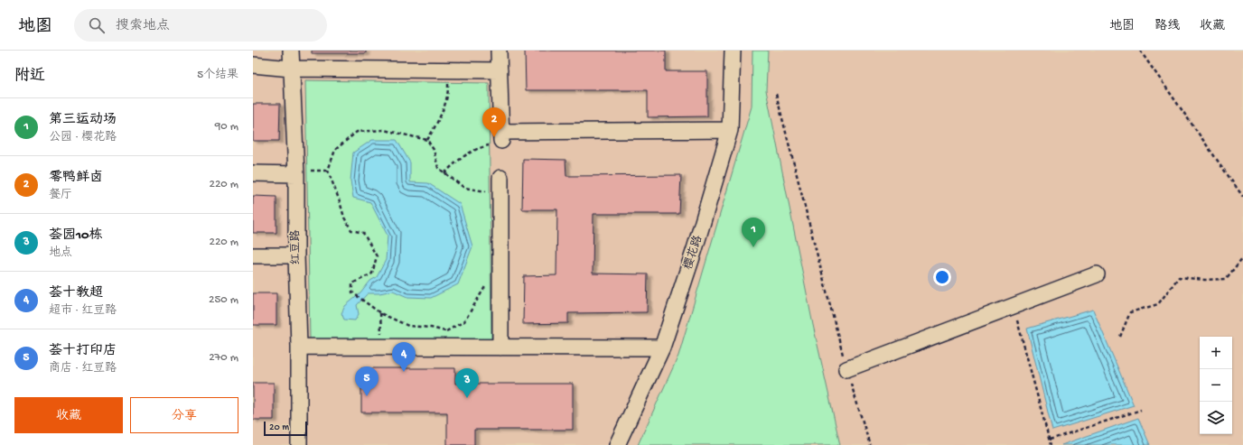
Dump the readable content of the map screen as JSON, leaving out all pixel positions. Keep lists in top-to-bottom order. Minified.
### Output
{"streets":{"street":["红豆路","樱花路"]},"scale_bar":"20 m","page":{"header":"地图","search":"搜索地点","nav":["地图","路线","收藏"],"heading":["附近","5个结果"],"list":[{"mark":"1","name":"第三运动场","note":"公园 · 樱花路","value":"90 m"},{"mark":"2","name":"零鸭鲜卤","note":"餐厅","value":"220 m"},{"mark":"3","name":"荟园10栋","note":"地点","value":"220 m"},{"mark":"4","name":"荟十教超","note":"超市 · 红豆路","value":"250 m"},{"mark":"5","name":"荟十打印店","note":"商店 · 红豆路","value":"270 m"}],"pins":["2","1","4","5","3"],"map_buttons":["+","−"],"buttons":["收藏","分享"],"scale":"20 m"}}
